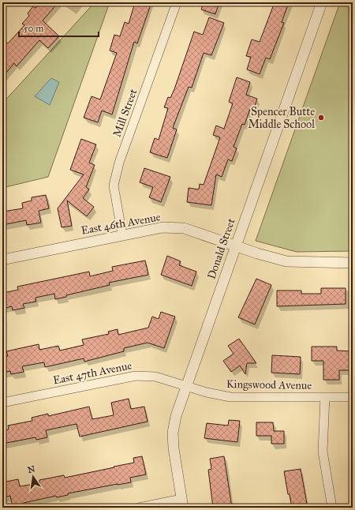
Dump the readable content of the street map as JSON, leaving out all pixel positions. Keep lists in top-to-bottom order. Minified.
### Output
{"streets":{"street":["Mill Street","East 46th Avenue","Donald Street","East 47th Avenue","Kingswood Avenue"]},"crossings":[["Mill Street","East 46th Avenue"],["East 46th Avenue","Donald Street"],["Donald Street","East 47th Avenue"],["Donald Street","Kingswood Avenue"],["East 47th Avenue","Kingswood Avenue"]],"places":["Spencer Butte Middle School"],"scale_bar":"50 m","north":"top"}
